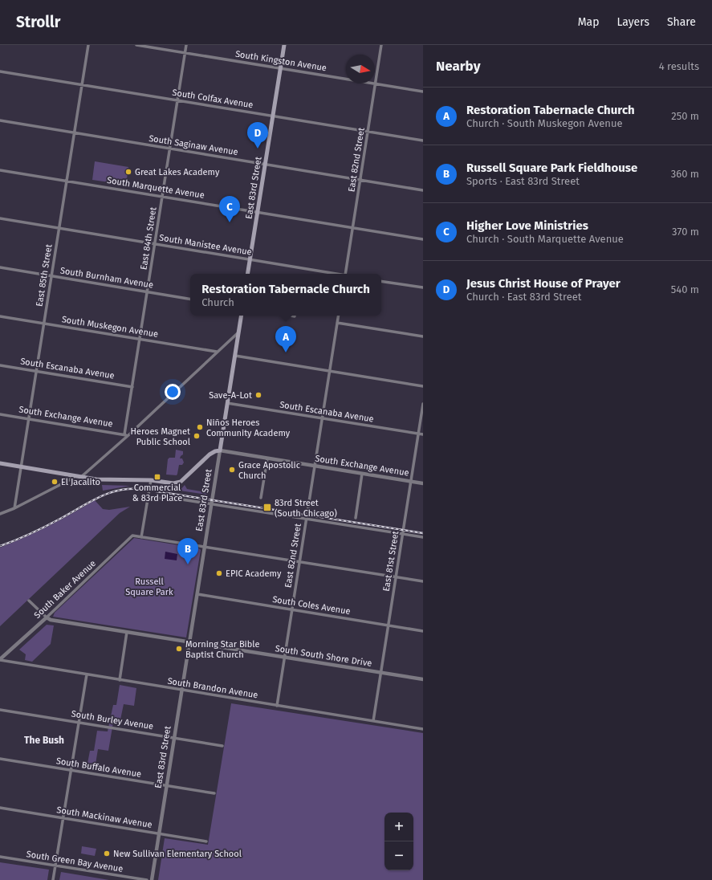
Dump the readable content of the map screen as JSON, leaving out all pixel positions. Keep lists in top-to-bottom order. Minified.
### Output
{"streets":{"main road":["East 83rd Street"],"street":["South Kingston Avenue","South Colfax Avenue","South Saginaw Avenue","East 82nd Street","South Marquette Avenue","East 84th Street","South Manistee Avenue","East 85th Street","South Burnham Avenue","South Muskegon Avenue","South Escanaba Avenue","South Exchange Avenue","East 81st Street","South Baker Avenue","South Coles Avenue","South South Shore Drive","South Brandon Avenue","South Burley Avenue","South Buffalo Avenue","South Mackinaw Avenue","South Green Bay Avenue"]},"crossings":[["South Kingston Avenue","East 82nd Street"],["South Kingston Avenue","East 83rd Street"],["South Kingston Avenue","East 84th Street"],["South Colfax Avenue","East 82nd Street"],["South Colfax Avenue","East 83rd Street"],["South Colfax Avenue","East 84th Street"],["South Colfax Avenue","East 85th Street"],["South Saginaw Avenue","East 82nd Street"],["South Saginaw Avenue","East 83rd Street"],["South Saginaw Avenue","East 84th Street"],["South Saginaw Avenue","East 85th Street"],["East 82nd Street","South Marquette Avenue"],["East 82nd Street","South Escanaba Avenue"],["East 82nd Street","South Exchange Avenue"],["East 82nd Street","South Coles Avenue"],["East 82nd Street","South South Shore Drive"],["East 82nd Street","South Brandon Avenue"],["South Marquette Avenue","East 83rd Street"],["South Marquette Avenue","East 84th Street"],["South Marquette Avenue","East 85th Street"],["East 83rd Street","South Manistee Avenue"],["East 83rd Street","South Escanaba Avenue"],["East 83rd Street","South Exchange Avenue"],["East 83rd Street","South Coles Avenue"],["East 83rd Street","South South Shore Drive"],["East 83rd Street","South Brandon Avenue"],["East 83rd Street","South Burley Avenue"],["East 83rd Street","South Buffalo Avenue"],["East 83rd Street","South Mackinaw Avenue"],["East 84th Street","South Manistee Avenue"],["East 84th Street","South Burnham Avenue"],["East 84th Street","South Muskegon Avenue"],["East 84th Street","South Escanaba Avenue"],["East 84th Street","South Exchange Avenue"],["South Manistee Avenue","East 85th Street"],["East 85th Street","South Burnham Avenue"],["East 85th Street","South Muskegon Avenue"],["East 85th Street","South Escanaba Avenue"],["East 85th Street","South Exchange Avenue"],["South Escanaba Avenue","East 81st Street"],["South Exchange Avenue","East 81st Street"],["East 81st Street","South Coles Avenue"],["East 81st Street","South South Shore Drive"],["East 81st Street","South Brandon Avenue"],["South Baker Avenue","South South Shore Drive"],["South Baker Avenue","South Brandon Avenue"]],"districts":["The Bush"],"parks":["Russell Square Park"],"places":{"other":["Great Lakes Academy","Save-A-Lot","Niños Heroes Community Academy","Heroes Magnet Public School","Grace Apostolic Church","El Jacalito","EPIC Academy","Morning Star Bible Baptist Church","New Sullivan Elementary School"],"transit":["Commercial & 83rd Place","83rd Street (South Chicago)"]},"north":"right","page":{"header":"Strollr","nav":["Map","Layers","Share"],"heading":["Nearby","4 results"],"list":[{"mark":"A","name":"Restoration Tabernacle Church","note":"Church · South Muskegon Avenue","value":"250 m"},{"mark":"B","name":"Russell Square Park Fieldhouse","note":"Sports · East 83rd Street","value":"360 m"},{"mark":"C","name":"Higher Love Ministries","note":"Church · South Marquette Avenue","value":"370 m"},{"mark":"D","name":"Jesus Christ House of Prayer","note":"Church · East 83rd Street","value":"540 m"}],"pins":["D","C","A","B"],"popup":["Restoration Tabernacle Church","Church"],"map_buttons":["+","−"]}}
